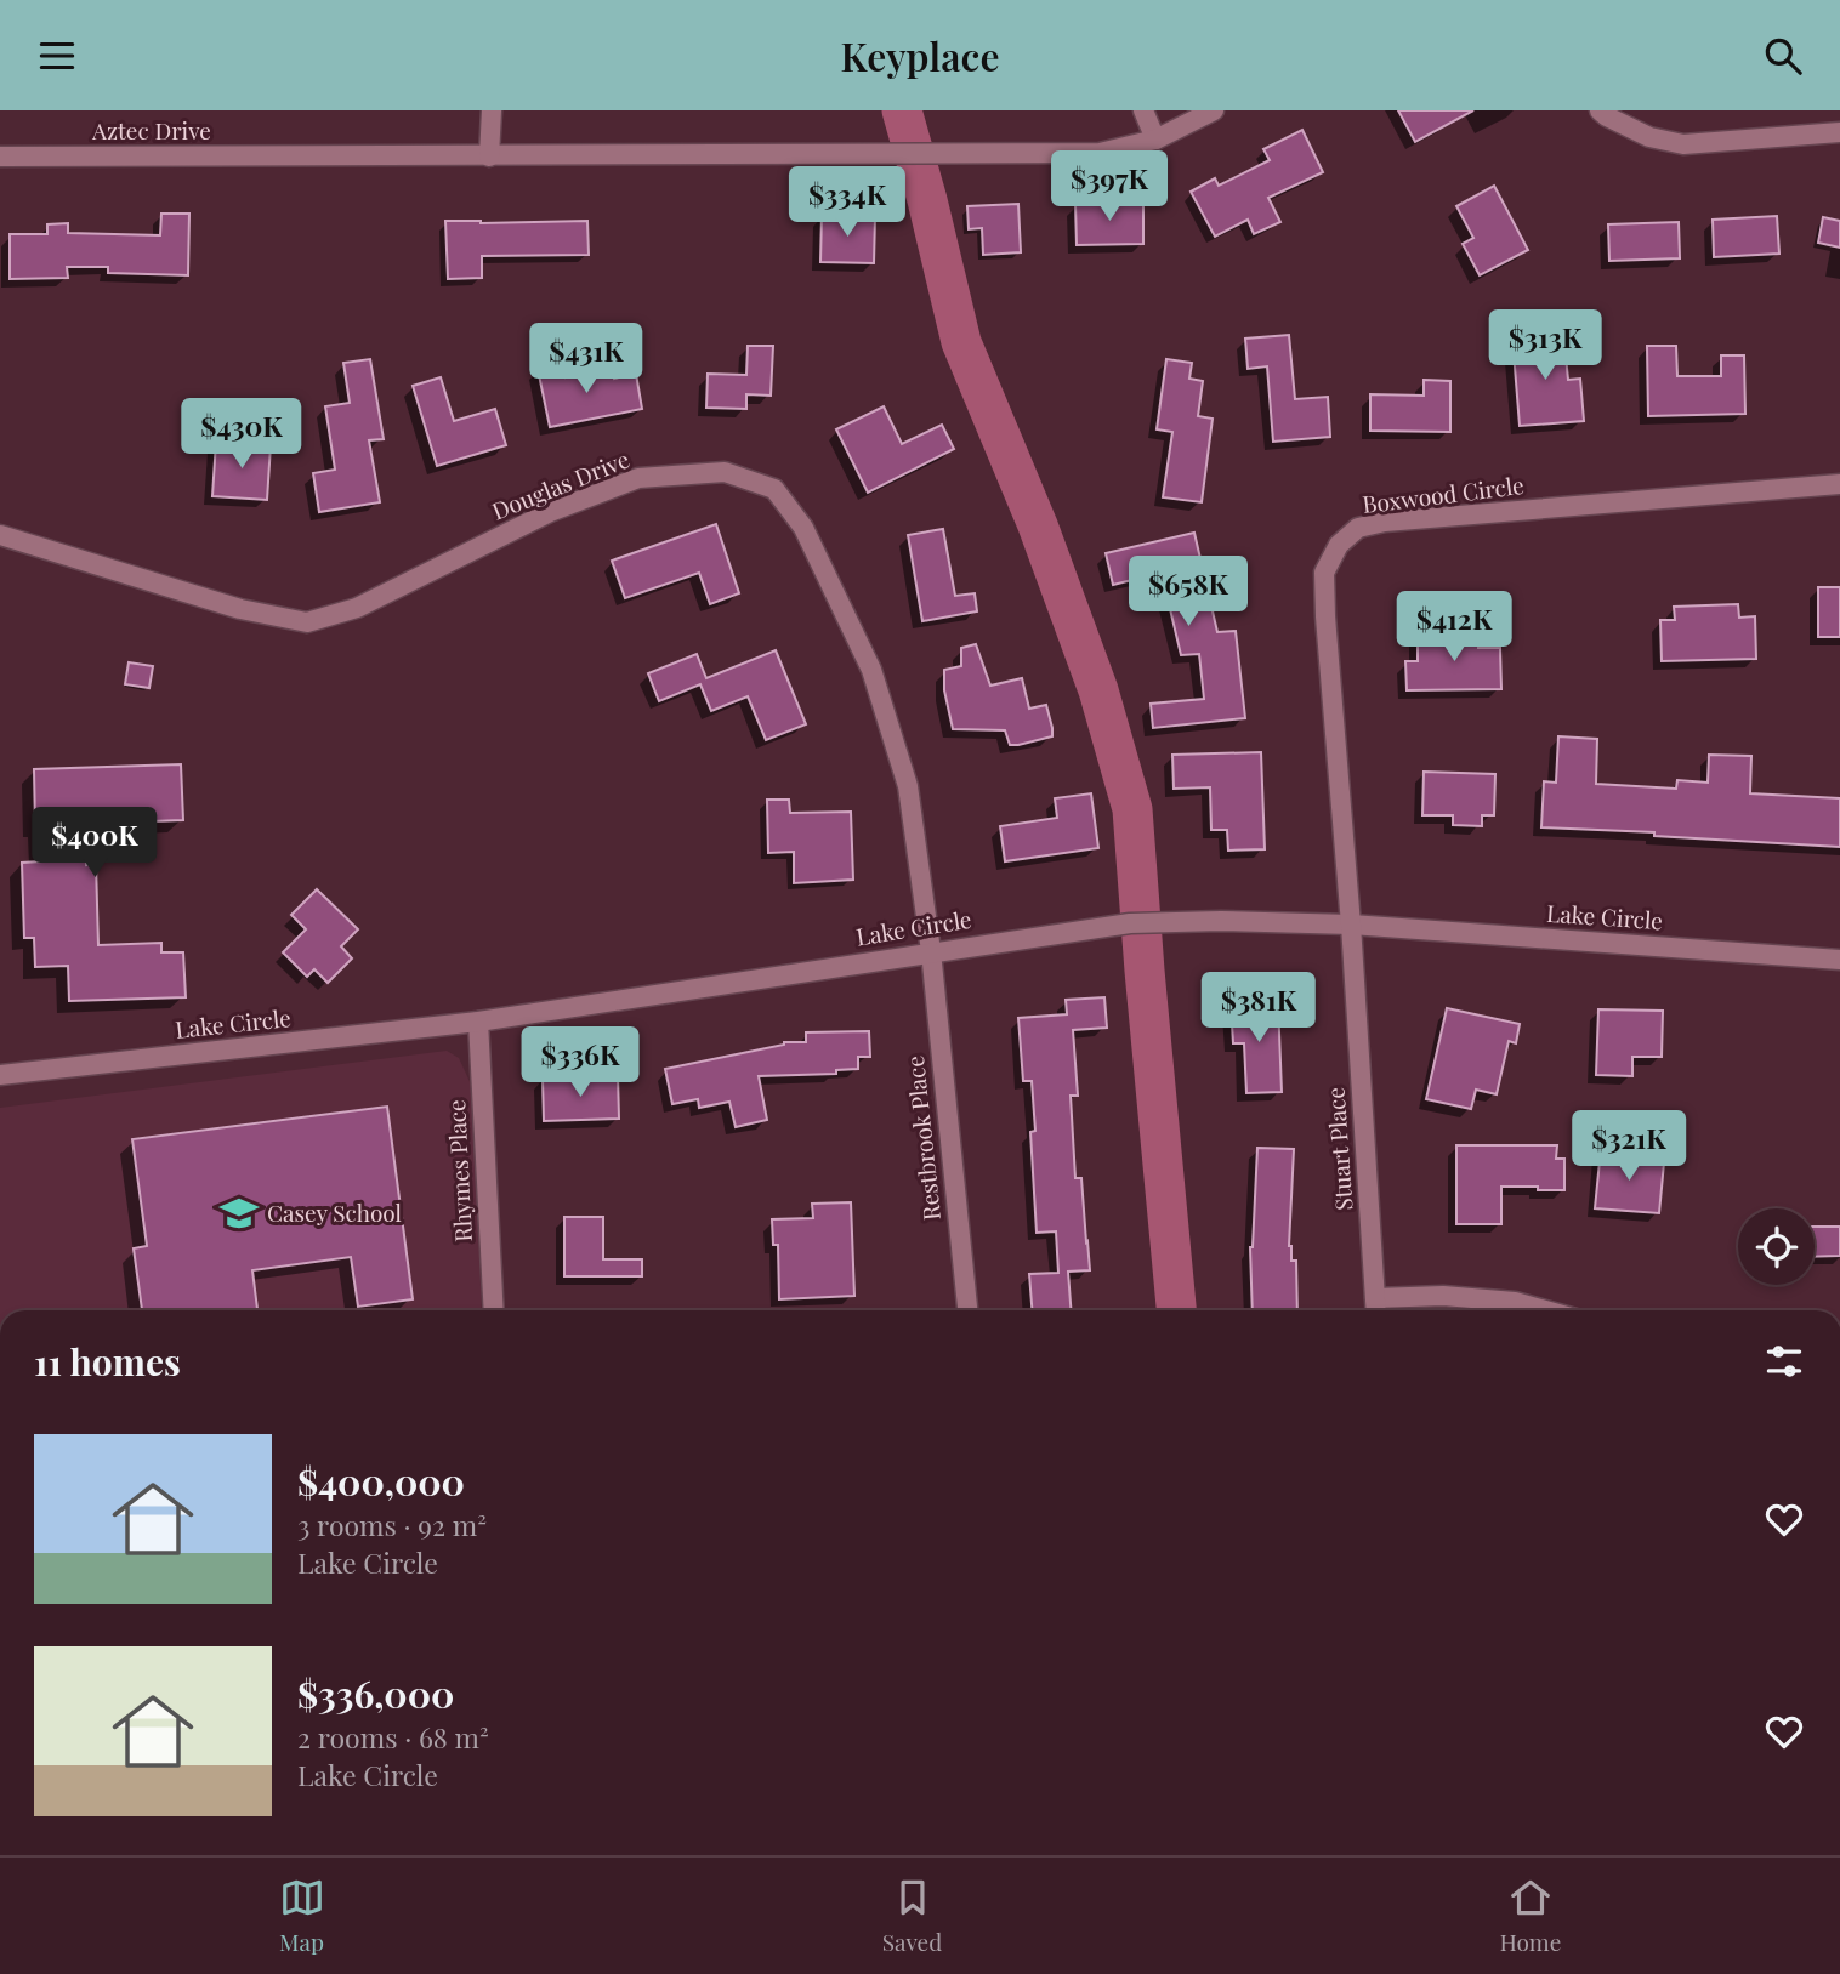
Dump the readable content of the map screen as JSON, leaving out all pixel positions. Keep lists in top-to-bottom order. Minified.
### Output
{"streets":{"street":["Aztec Drive","Douglas Drive","Boxwood Circle","Lake Circle","Restbrook Place","Stuart Place","Rhymes Place"]},"crossings":[["Douglas Drive","Lake Circle"],["Douglas Drive","Restbrook Place"],["Boxwood Circle","Lake Circle"],["Boxwood Circle","Stuart Place"],["Lake Circle","Restbrook Place"],["Lake Circle","Stuart Place"],["Lake Circle","Rhymes Place"]],"places":{"school or university":["Casey School"]},"page":{"header":"Keyplace","price":["$397K","$334K","$313K","$431K","$430K","$658K","$412K","$400K","$381K","$336K","$321K"],"heading":"11 homes","list":[{"name":"$400,000","note":"3 rooms · 92 m² · Lake Circle"},{"name":"$336,000","note":"2 rooms · 68 m² · Lake Circle"}],"tabs":["Map","Saved","Home"]}}
